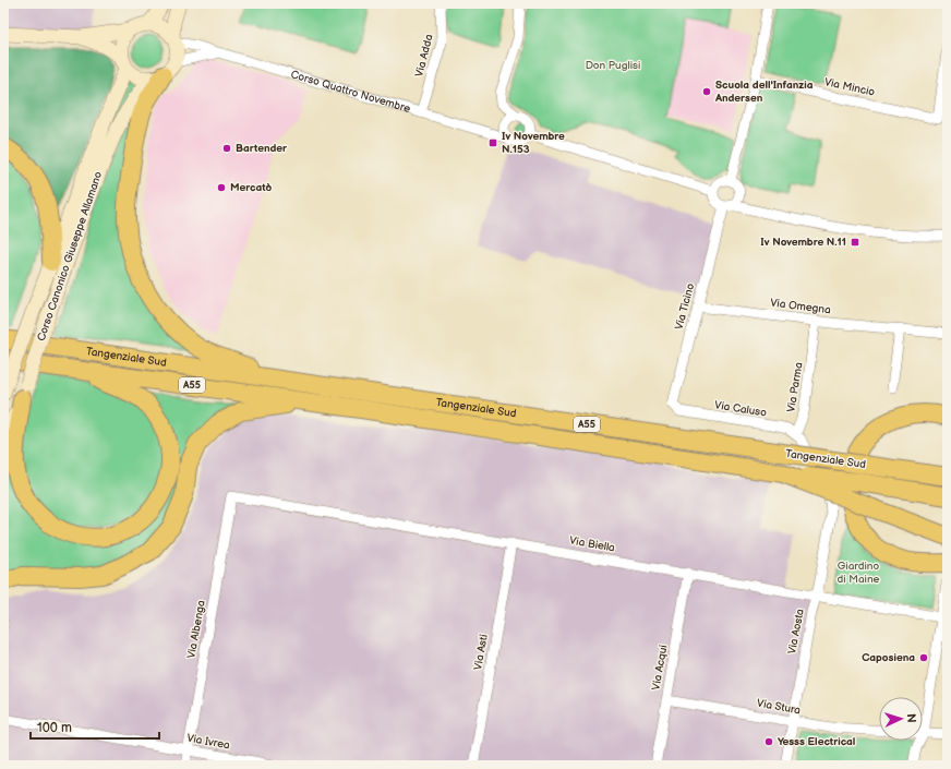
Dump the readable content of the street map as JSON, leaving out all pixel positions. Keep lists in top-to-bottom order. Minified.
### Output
{"streets":{"highway":["Tangenziale Sud","A55"],"main road":["Corso Canonico Giuseppe Allamano"],"street":["Via Adda","Via Mincio","Corso Quattro Novembre","Via Ticino","Via Omegna","Via Parma","Via Caluso","Via Biella","Via Albenga","Via Aosta","Via Asti","Via Acqui","Via Stura","Via Ivrea"]},"crossings":[["Via Adda","Corso Quattro Novembre"],["Corso Quattro Novembre","Corso Canonico Giuseppe Allamano"],["Via Ticino","Via Omegna"],["Via Ticino","Via Caluso"],["Via Omegna","Via Parma"],["Via Parma","Via Caluso"],["Via Parma","Via Aosta"],["Via Caluso","Via Aosta"],["Via Biella","Via Albenga"],["Via Biella","Via Aosta"],["Via Biella","Via Asti"],["Via Biella","Via Acqui"],["Via Albenga","Via Ivrea"],["Via Aosta","Via Stura"],["Via Acqui","Via Stura"]],"parks":["Don Puglisi","Giardino di Maine"],"places":{"other":["Scuola dell'Infanzia Andersen","Bartender","Mercatò","Caposiena","Yesss Electrical"],"transit":["Iv Novembre N.153","Iv Novembre N.11"]},"scale_bar":"100 m","north":"right"}
